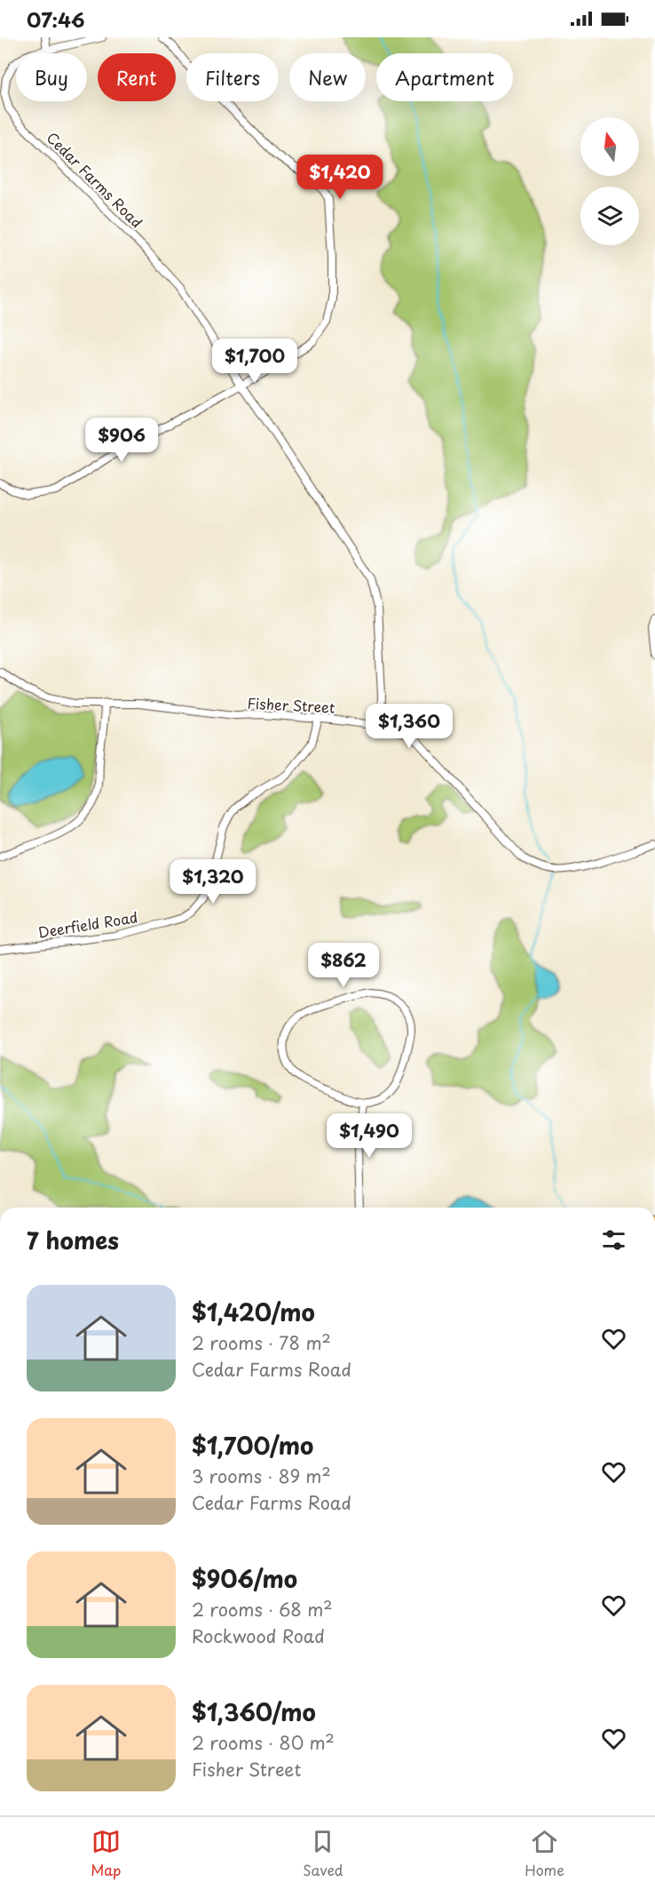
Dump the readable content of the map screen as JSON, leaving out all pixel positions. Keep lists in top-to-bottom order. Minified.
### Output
{"streets":{"street":["Cedar Farms Road","Fisher Street","Deerfield Road"]},"crossings":[["Cedar Farms Road","Fisher Street"],["Fisher Street","Deerfield Road"]],"north":"top","page":{"status":"07:46","chip":["Buy","Rent","Filters","New","Apartment"],"price":["$1,420","$1,700","$906","$1,360","$1,320","$862","$1,490"],"heading":"7 homes","list":[{"name":"$1,420/mo","note":"2 rooms · 78 m² · Cedar Farms Road"},{"name":"$1,700/mo","note":"3 rooms · 89 m² · Cedar Farms Road"},{"name":"$906/mo","note":"2 rooms · 68 m² · Rockwood Road"},{"name":"$1,360/mo","note":"2 rooms · 80 m² · Fisher Street"}],"tabs":["Map","Saved","Home"]}}
